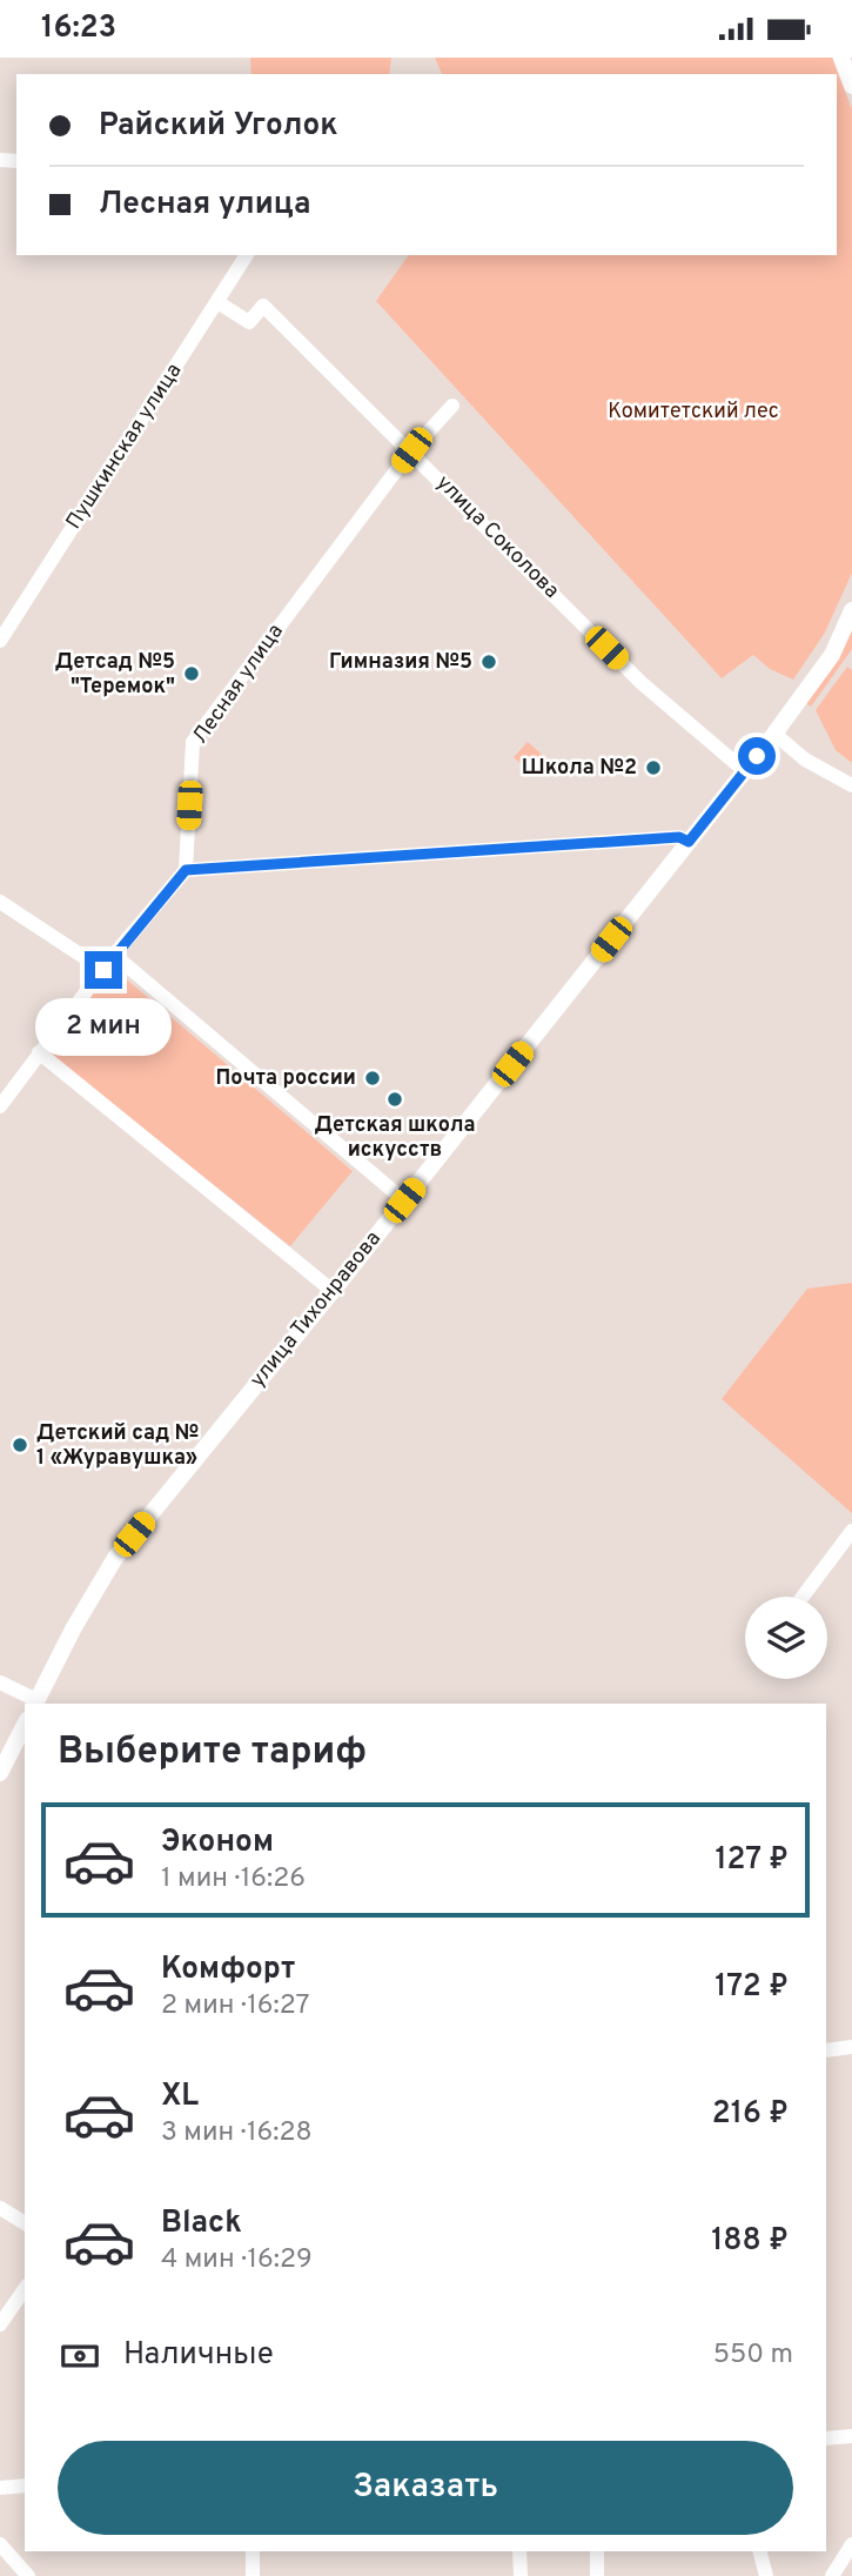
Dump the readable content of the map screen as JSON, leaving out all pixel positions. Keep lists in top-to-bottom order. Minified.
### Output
{"streets":{"main road":["улица Тихонравова"],"street":["Пушкинская улица","улица Соколова","Лесная улица"]},"crossings":[["Пушкинская улица","улица Соколова"],["улица Соколова","Лесная улица"],["улица Соколова","улица Тихонравова"]],"parks":["Комитетский лес"],"places":["Гимназия №5","Детсад №5 \"Теремок\"","Школа №2","Почта россии","Детская школа искусств","Детский сад № 1 «Журавушка»"],"page":{"status":"16:23","banner":["Райский Уголок","Лесная улица"],"bubble":"2 мин","heading":"Выберите тариф","list":[{"name":"Эконом","note":"1 мин · 16:26","value":"127 ₽"},{"name":"Комфорт","note":"2 мин · 16:27","value":"172 ₽"},{"name":"XL","note":"3 мин · 16:28","value":"216 ₽"},{"name":"Black","note":"4 мин · 16:29","value":"188 ₽"}],"pay":["Наличные","550 m"],"buttons":"Заказать"}}
